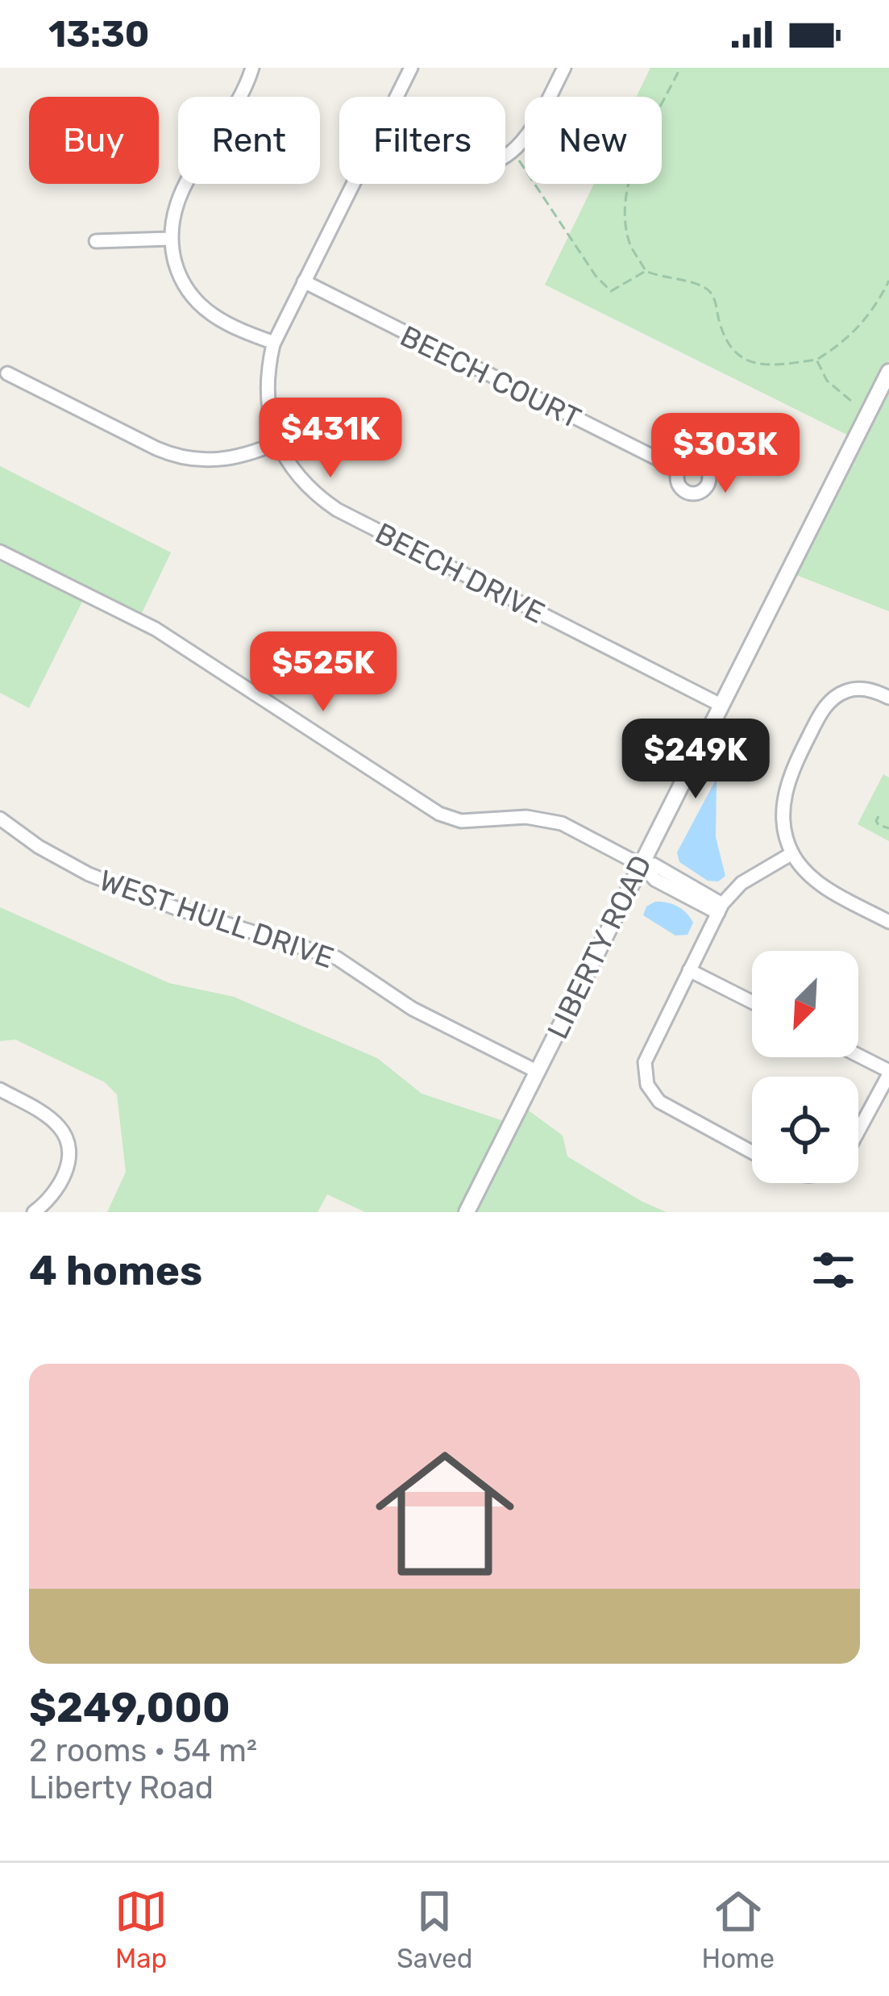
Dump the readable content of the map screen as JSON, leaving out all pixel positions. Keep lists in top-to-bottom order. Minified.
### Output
{"streets":{"street":["BEECH COURT","BEECH DRIVE","WEST HULL DRIVE","LIBERTY ROAD"]},"crossings":[["BEECH COURT","BEECH DRIVE"],["BEECH DRIVE","LIBERTY ROAD"],["WEST HULL DRIVE","LIBERTY ROAD"]],"north":"bottom left","page":{"status":"13:30","chip":["Buy","Rent","Filters","New"],"price":["$431K","$303K","$525K","$249K"],"heading":"4 homes","list":[{"name":"$249,000","note":"2 rooms · 54 m² · Liberty Road"}],"tabs":["Map","Saved","Home"]}}
